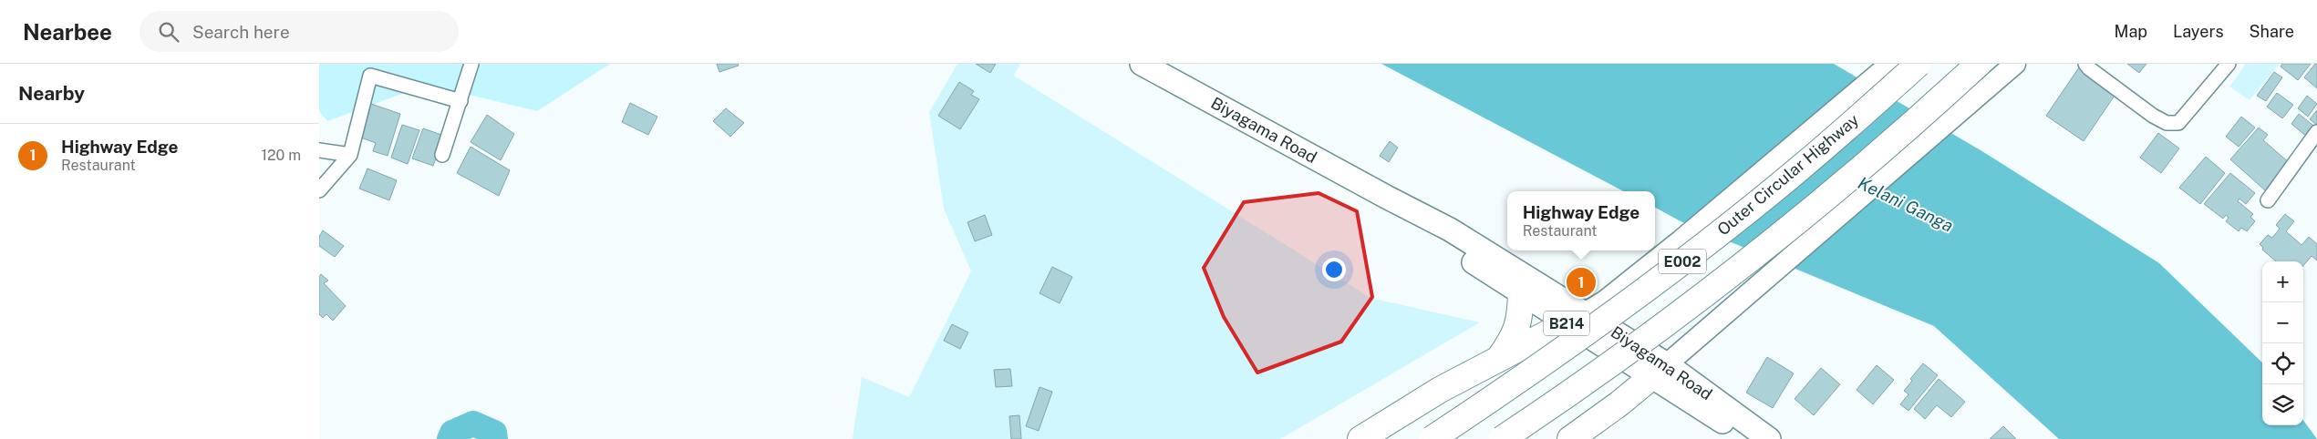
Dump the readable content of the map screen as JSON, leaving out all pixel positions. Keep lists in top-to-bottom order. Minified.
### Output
{"streets":{"highway":["Outer Circular Highway","E002"],"main road":["Biyagama Road","B214"]},"water":["Kelani Ganga"],"page":{"header":"Nearbee","search":"Search here","nav":["Map","Layers","Share"],"heading":"Nearby","list":[{"mark":"1","name":"Highway Edge","note":"Restaurant","value":"120 m"}],"popup":["Highway Edge","Restaurant"],"map_buttons":["+","−"],"pins":"1"}}
